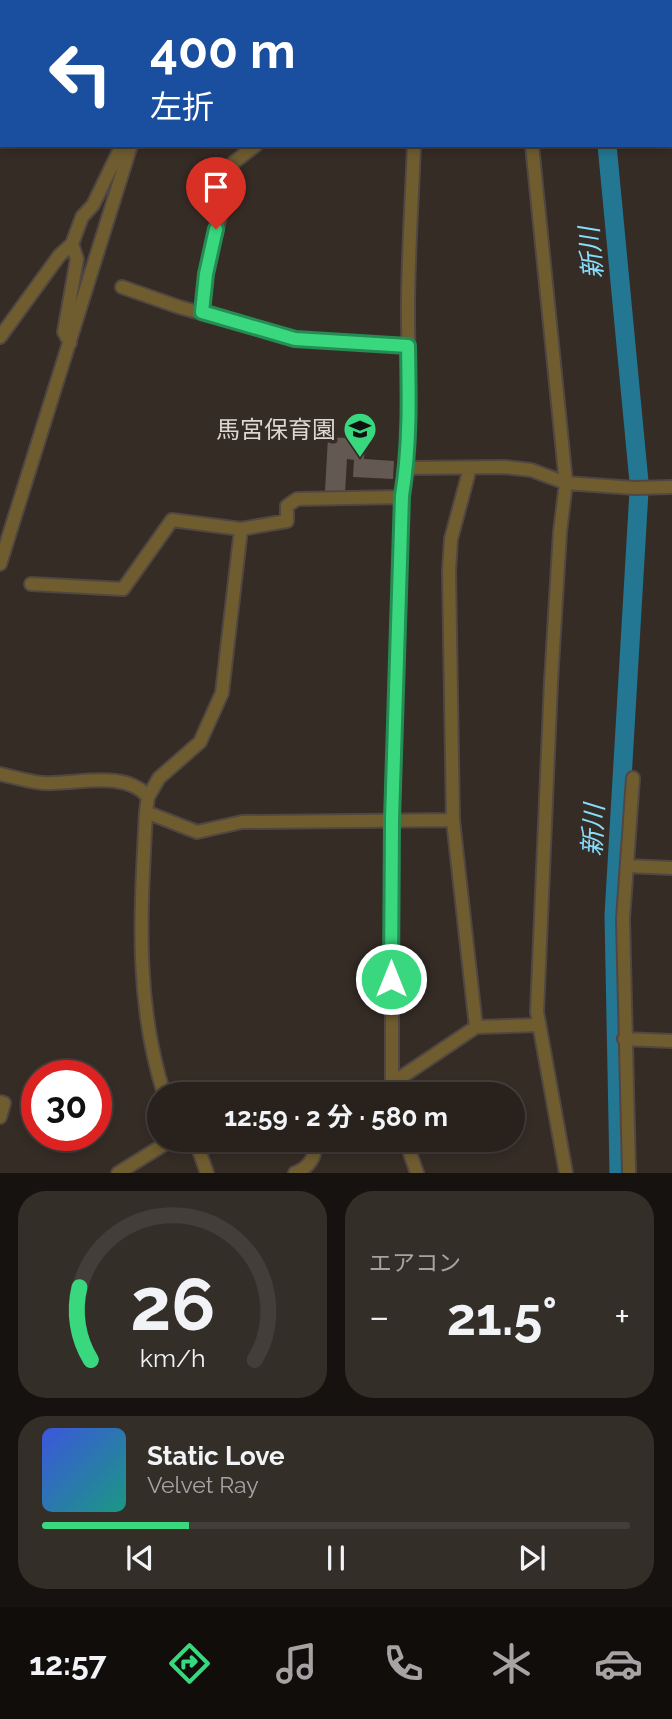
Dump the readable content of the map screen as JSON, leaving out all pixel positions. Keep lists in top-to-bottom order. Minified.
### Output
{"water":["新川"],"places":{"school or university":["馬宮保育園"]},"page":{"turn":["400 m","左折"],"limit":"30","trip":"12:59 · 2 分 · 580 m","tile":"エアコン","heat":["−","21.5°","+"],"song":["Static Love","Velvet Ray"],"tabs":"12:57","gauge":["26","km/h"]}}
